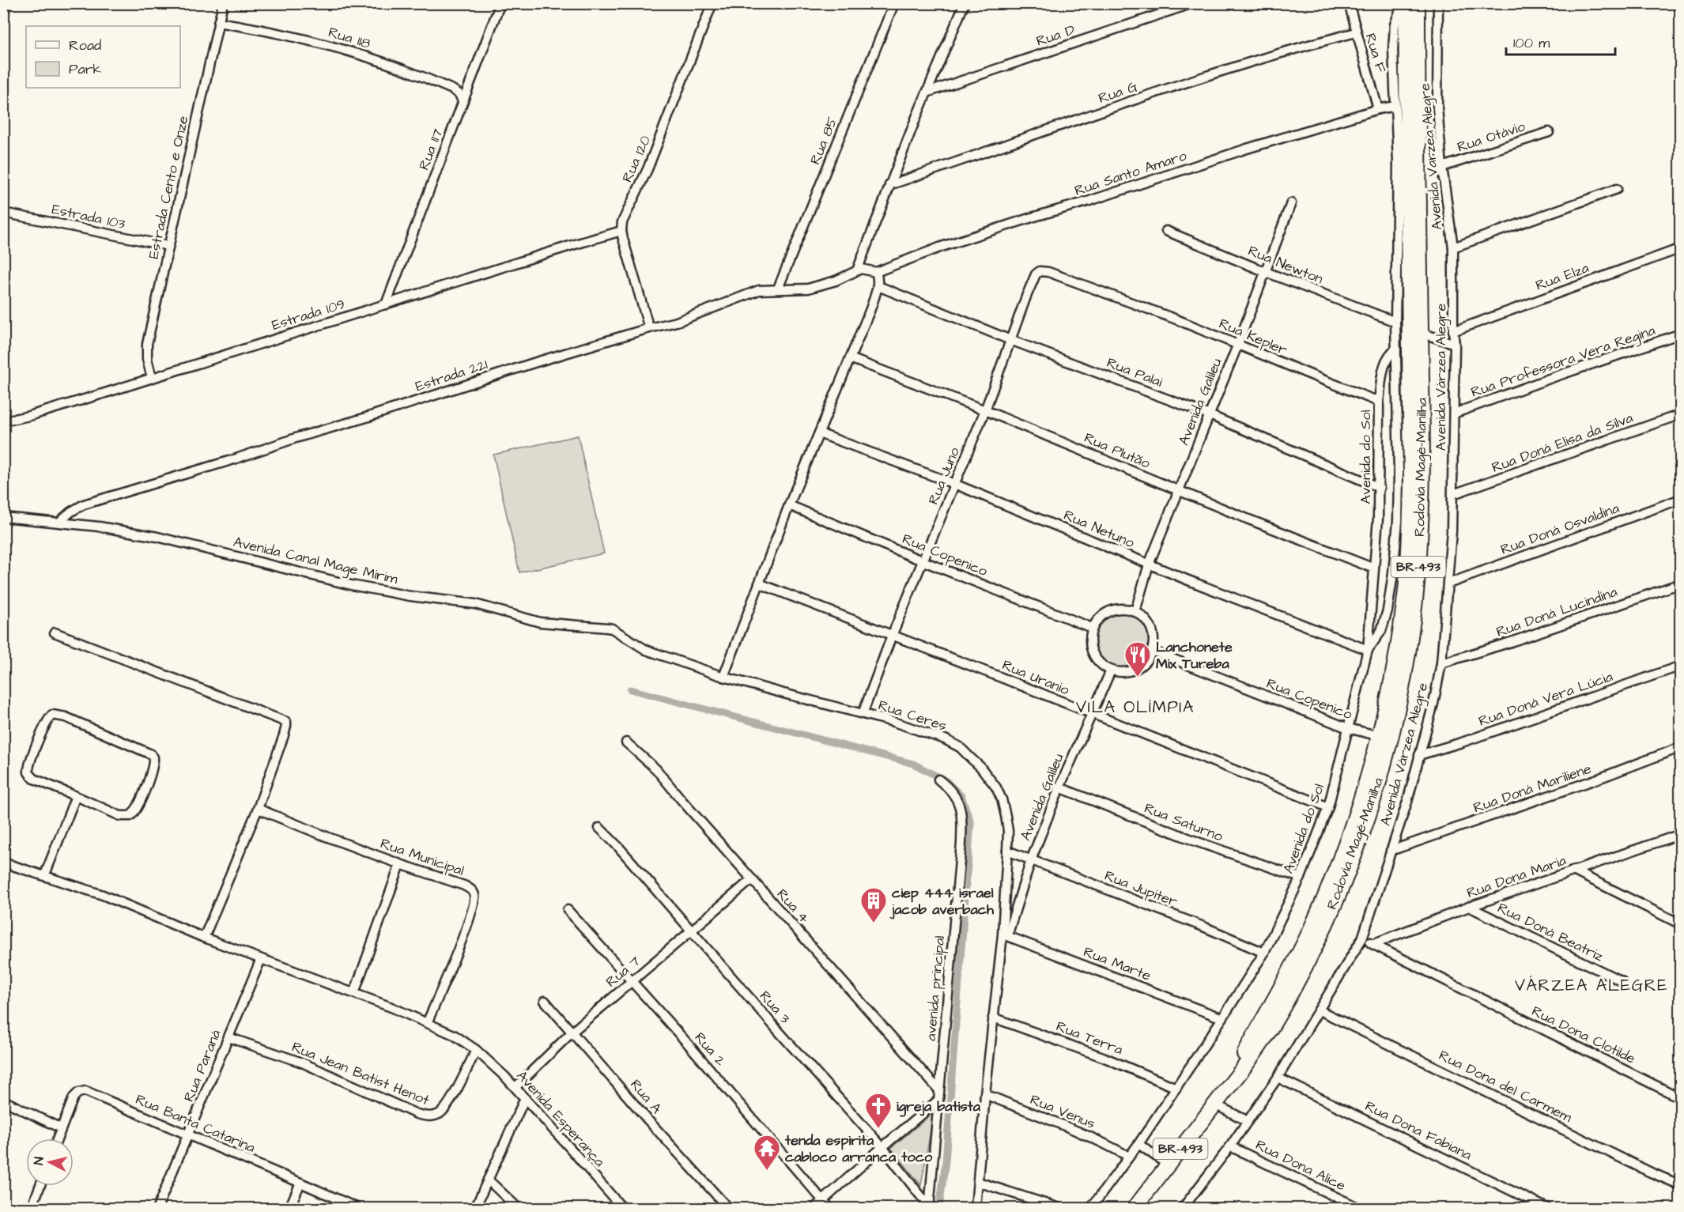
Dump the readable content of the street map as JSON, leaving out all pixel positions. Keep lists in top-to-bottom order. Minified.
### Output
{"streets":{"highway":["Rodovia Magé-Manilha","BR-493"],"street":["Rua D","Rua 118","Rua F","Rua G","Rua Otávio","Rua 85","Rua 117","Avenida Varzea Alegre","Rua 120","Rua Santo Amaro","Estrada Cento e Onze","Estrada 103","Rua Newton","Rua Elza","Estrada 109","Rua Kepler","Rua Professora Vera Regina","Rua Palai","Estrada 221","Avenida Várzea Alegre","Avenida Galileu","Rua Doná Elisa da Silva","Rua Plutão","Avenida do Sol","Rua Juno","Rua Netuno","Rua Doná Osvaldina","Rua Copenico","Avenida Canal Mage Mirim","Rua Doná Lucindína","Rua Uranio","Rua Doná Vera Lúcia","Rua Ceres","Rua Doná Mariliene","Rua Saturno","Rua Municipal","Rua Dona Maria","Rua Jupiter","Rua 4","Rua Doná Beatriz","Rua Marte","Rua 7","avenida principal","Rua 3","Rua Dona Clotilde","Rua Terra","Rua 2","Rua Paraná","Rua Jean Batist Henot","Rua Dona del Carmem","Rua A","Rua Venus","Avenida Esperança","Rua Banta Catarina","Rua Dona Fabiana","Rua Dona Alice"]},"crossings":[["Rua 118","Rua 117"],["Rua 118","Estrada Cento e Onze"],["Rua F","Rua G"],["Rua F","Rua Santo Amaro"],["Rua Otávio","Avenida Varzea Alegre"],["Rua 85","Estrada 221"],["Rua 117","Estrada 109"],["Avenida Varzea Alegre","Avenida Várzea Alegre"],["Rua 120","Estrada 109"],["Estrada Cento e Onze","Estrada 103"],["Estrada Cento e Onze","Estrada 109"],["Rua Newton","Avenida Galileu"],["Rua Elza","Avenida Várzea Alegre"],["Rua Kepler","Avenida Galileu"],["Rua Kepler","Avenida do Sol"],["Rua Kepler","Rua Juno"],["Rua Professora Vera Regina","Avenida Várzea Alegre"],["Rua Palai","Avenida Galileu"],["Rua Palai","Avenida do Sol"],["Rua Palai","Rua Juno"],["Estrada 221","Avenida Canal Mage Mirim"],["Avenida Várzea Alegre","Rua Doná Elisa da Silva"],["Avenida Várzea Alegre","Rua Doná Osvaldina"],["Avenida Várzea Alegre","Rua Doná Lucindína"],["Avenida Várzea Alegre","Rua Doná Vera Lúcia"],["Avenida Várzea Alegre","Rua Doná Mariliene"],["Avenida Várzea Alegre","Rua Dona del Carmem"],["Avenida Várzea Alegre","Rua Dona Fabiana"],["Avenida Várzea Alegre","Rua Dona Alice"],["Avenida Galileu","Rua Plutão"],["Avenida Galileu","Rua Netuno"],["Avenida Galileu","Rua Copenico"],["Avenida Galileu","Rua Uranio"],["Avenida Galileu","Rua Ceres"],["Avenida Galileu","Rua Saturno"],["Avenida Galileu","Rua Jupiter"],["Avenida Galileu","Rua Marte"],["Rua Plutão","Avenida do Sol"],["Rua Plutão","Rua Juno"],["Avenida do Sol","Rua Netuno"],["Avenida do Sol","Rua Copenico"],["Avenida do Sol","Rua Uranio"],["Avenida do Sol","Rua Saturno"],["Avenida do Sol","Rua Jupiter"],["Avenida do Sol","Rua Marte"],["Avenida do Sol","Rua Terra"],["Avenida do Sol","Rua Venus"],["Rodovia Magé-Manilha","Rua Copenico"],["Rua Juno","Rua Netuno"],["Rua Juno","Rua Copenico"],["Rua Juno","Rua Uranio"],["Rua Juno","Rua Ceres"],["Avenida Canal Mage Mirim","Rua Ceres"],["Rua Ceres","Rua Jupiter"],["Rua Ceres","Rua Marte"],["Rua Ceres","Rua Terra"],["Rua Ceres","Rua Venus"],["Rua Dona Maria","Rua Doná Beatriz"],["Rua Dona Maria","Rua Dona Clotilde"],["Rua 4","Rua 7"],["Rua 4","avenida principal"],["Rua 7","Rua 3"],["Rua 7","Rua 2"],["Rua 7","Rua A"],["Rua 7","Avenida Esperança"],["avenida principal","Rua 3"],["Rua Paraná","Rua Jean Batist Henot"],["Rua Paraná","Rua Banta Catarina"],["Rua Jean Batist Henot","Avenida Esperança"]],"districts":["VILA OLÍMPIA","VÁRZEA ALEGRE"],"places":{"restaurant":["Lanchonete Mix Tureba"],"building":["ciep 444 israel jacob averbach"],"church":["igreja batista"],"temple":["tenda espirita cabloco arranca toco"]},"legend":["Road","Park"],"scale_bar":"100 m","north":"left"}
